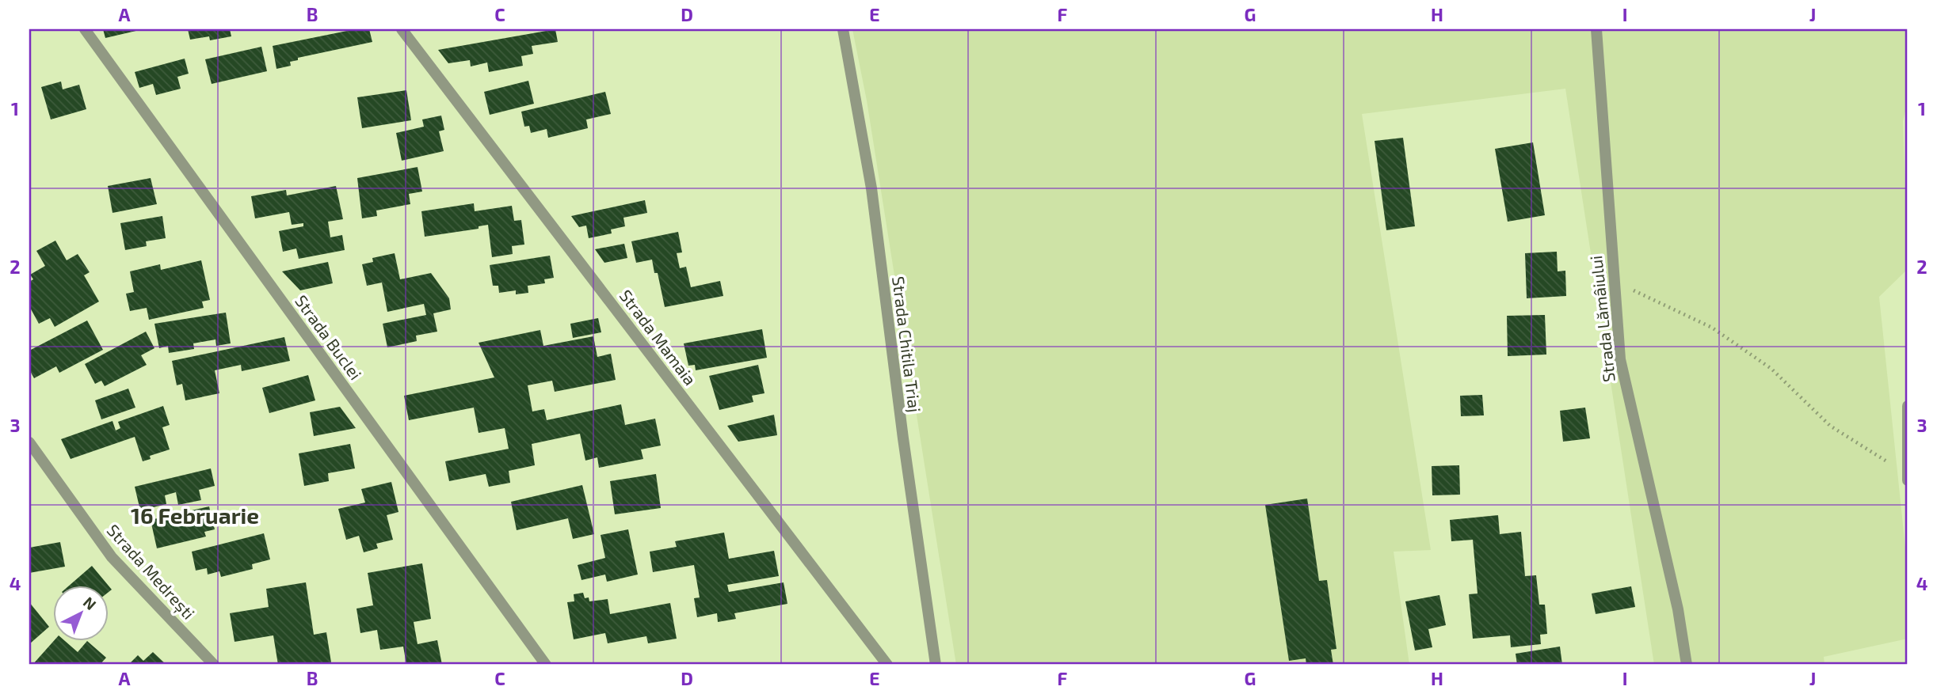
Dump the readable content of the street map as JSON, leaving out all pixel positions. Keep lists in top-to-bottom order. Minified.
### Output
{"streets":{"street":["Strada Lămâiului","Strada Buclei","Strada Mamaia","Strada Chitila Triaj","Strada Medrești"]},"districts":["16 Februarie"],"north":"top right","grid":{"columns":["A","B","C","D","E","F","G","H","I","J"],"rows":["1","2","3","4"]}}
